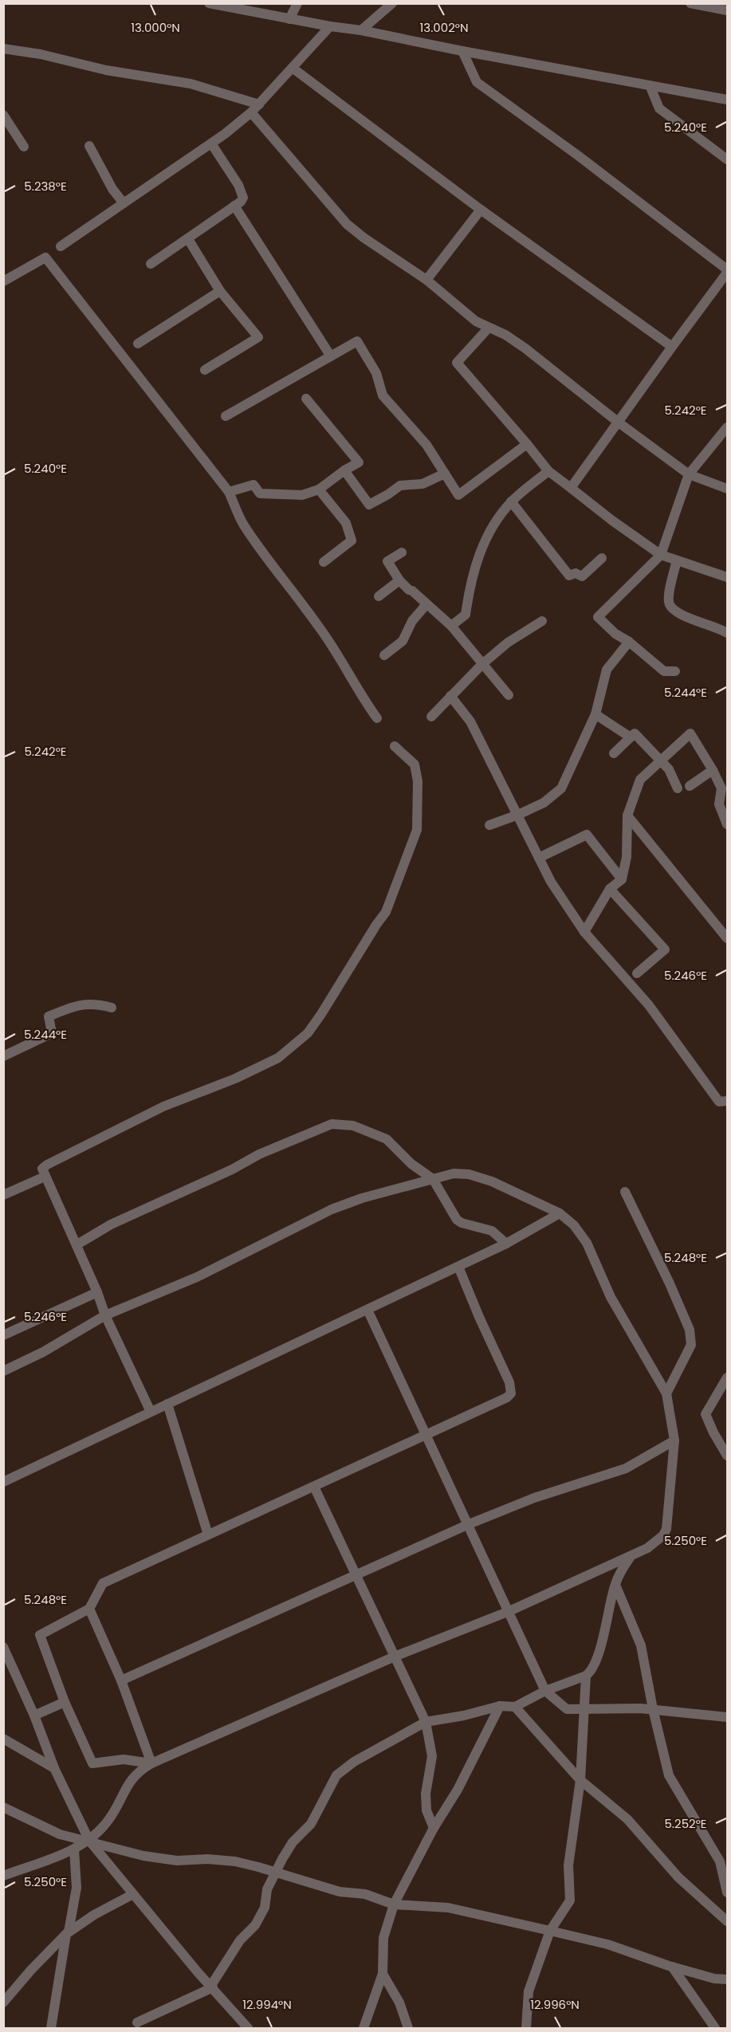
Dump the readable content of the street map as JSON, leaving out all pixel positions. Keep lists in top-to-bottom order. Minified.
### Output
{"coordinates":["13.000°N","13.002°N","5.240°E","5.238°E","5.242°E","5.244°E","5.246°E","5.248°E","5.250°E","5.252°E","12.994°N","12.996°N"]}
